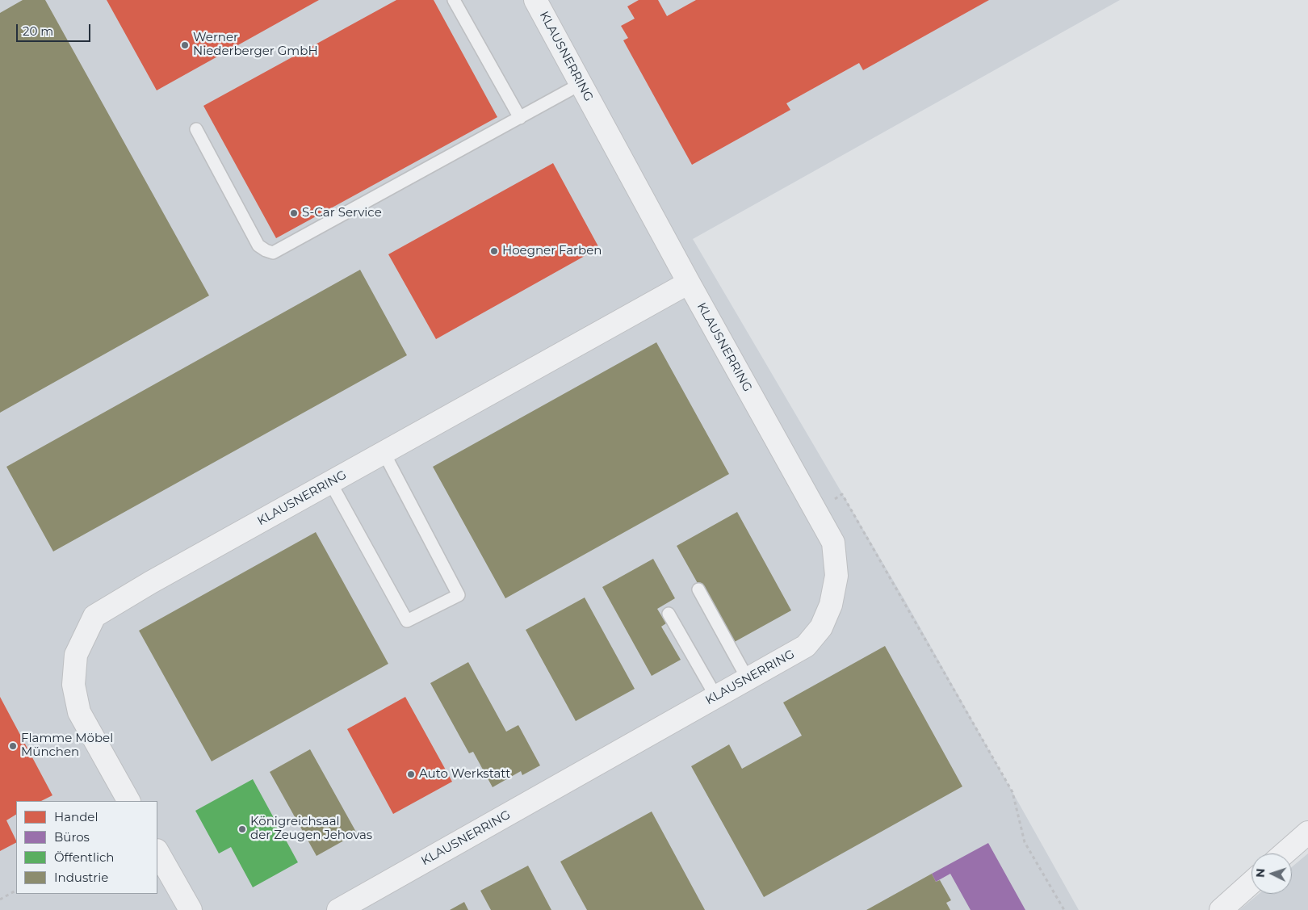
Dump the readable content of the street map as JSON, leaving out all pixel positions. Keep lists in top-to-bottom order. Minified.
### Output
{"streets":{"street":["KLAUSNERRING"]},"places":["Werner Niederberger GmbH","S-Car Service","Hoegner Farben","Flamme Möbel München","Auto Werkstatt","Königreichsaal der Zeugen Jehovas"],"legend":["Handel","Büros","Öffentlich","Industrie"],"scale_bar":"20 m","north":"left"}
